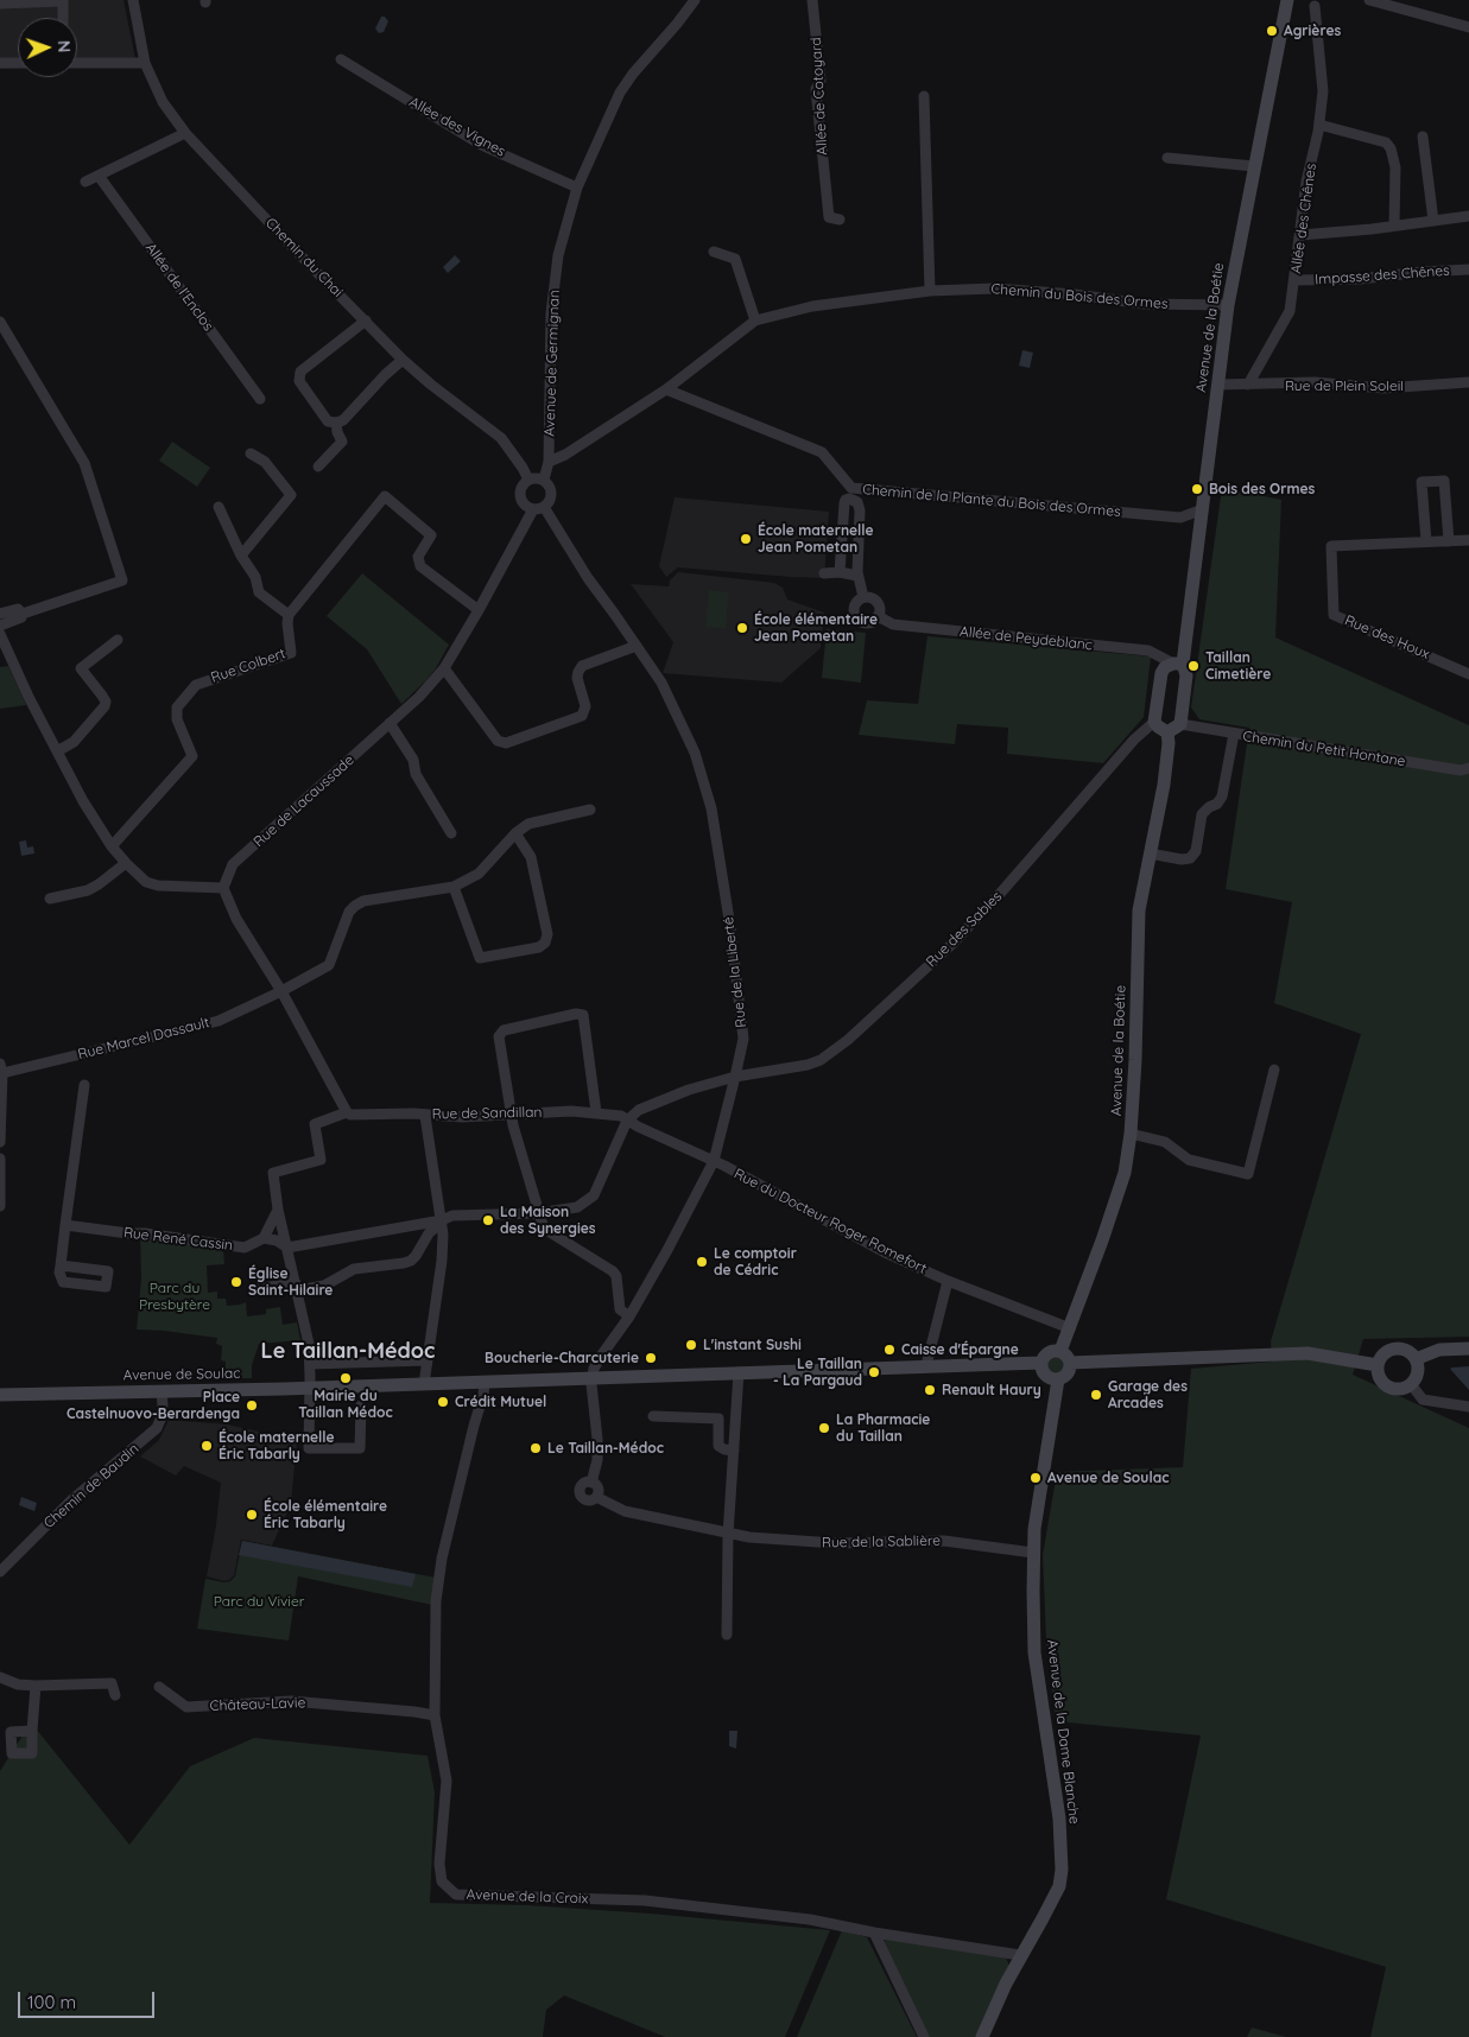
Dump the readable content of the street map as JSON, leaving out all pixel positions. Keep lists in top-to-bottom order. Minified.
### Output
{"streets":{"main road":["Avenue de la Boétie","Avenue de Soulac","Avenue de la Dame Blanche"],"street":["Allée de Cotoyard","Allée des Vignes","Allée des Chênes","Chemin du Chai","Impasse des Chênes","Allée de l'Enclos","Chemin du Bois des Ormes","Avenue de Germignan","Rue de Plein Soleil","Chemin de la Plante du Bois des Ormes","Rue des Houx","Allée de Peydeblanc","Rue Colbert","Chemin du Petit Hontane","Rue de Lacaussade","Rue des Sables","Rue de la Liberté","Rue Marcel Dassault","Rue de Sandillan","Rue du Docteur Roger Romefort","Rue René Cassin","Chemin de Baudin","Rue de la Sablière","Château-Lavie","Avenue de la Croix"]},"crossings":[["Allée des Vignes","Avenue de Germignan"],["Allée des Chênes","Impasse des Chênes"],["Allée des Chênes","Rue de Plein Soleil"],["Chemin du Chai","Avenue de Germignan"],["Chemin du Chai","Rue de Lacaussade"],["Chemin du Chai","Rue de la Liberté"],["Chemin du Bois des Ormes","Avenue de la Boétie"],["Chemin du Bois des Ormes","Avenue de Germignan"],["Chemin du Bois des Ormes","Chemin de la Plante du Bois des Ormes"],["Avenue de la Boétie","Rue de Plein Soleil"],["Avenue de la Boétie","Chemin de la Plante du Bois des Ormes"],["Avenue de la Boétie","Allée de Peydeblanc"],["Avenue de la Boétie","Rue du Docteur Roger Romefort"],["Avenue de la Boétie","Avenue de Soulac"],["Avenue de la Boétie","Avenue de la Dame Blanche"],["Avenue de Germignan","Rue de Lacaussade"],["Avenue de Germignan","Rue de la Liberté"],["Rue de Lacaussade","Rue de la Liberté"],["Rue des Sables","Rue de la Liberté"],["Rue des Sables","Rue de Sandillan"],["Rue des Sables","Rue du Docteur Roger Romefort"],["Rue de la Liberté","Rue du Docteur Roger Romefort"],["Rue de la Liberté","Avenue de Soulac"],["Rue de la Liberté","Rue de la Sablière"],["Rue de Sandillan","Rue du Docteur Roger Romefort"],["Avenue de Soulac","Chemin de Baudin"],["Avenue de Soulac","Avenue de la Dame Blanche"],["Avenue de Soulac","Avenue de la Croix"],["Rue de la Sablière","Avenue de la Dame Blanche"],["Château-Lavie","Avenue de la Croix"],["Avenue de la Dame Blanche","Avenue de la Croix"]],"districts":["Le Taillan-Médoc"],"parks":["Parc du Presbytère","Parc du Vivier"],"places":["Agrières","Bois des Ormes","École maternelle Jean Pometan","École élémentaire Jean Pometan","Taillan Cimetière","La Maison des Synergies","Le comptoir de Cédric","Église Saint-Hilaire","L'instant Sushi","Caisse d'Épargne","Boucherie-Charcuterie","Le Taillan - La Pargaud","Mairie du Taillan Médoc","Renault Haury","Garage des Arcades","Crédit Mutuel","Place Castelnuovo-Berardenga","La Pharmacie du Taillan","École maternelle Éric Tabarly","Le Taillan-Médoc","Avenue de Soulac","École élémentaire Éric Tabarly"],"scale_bar":"100 m","north":"right"}
